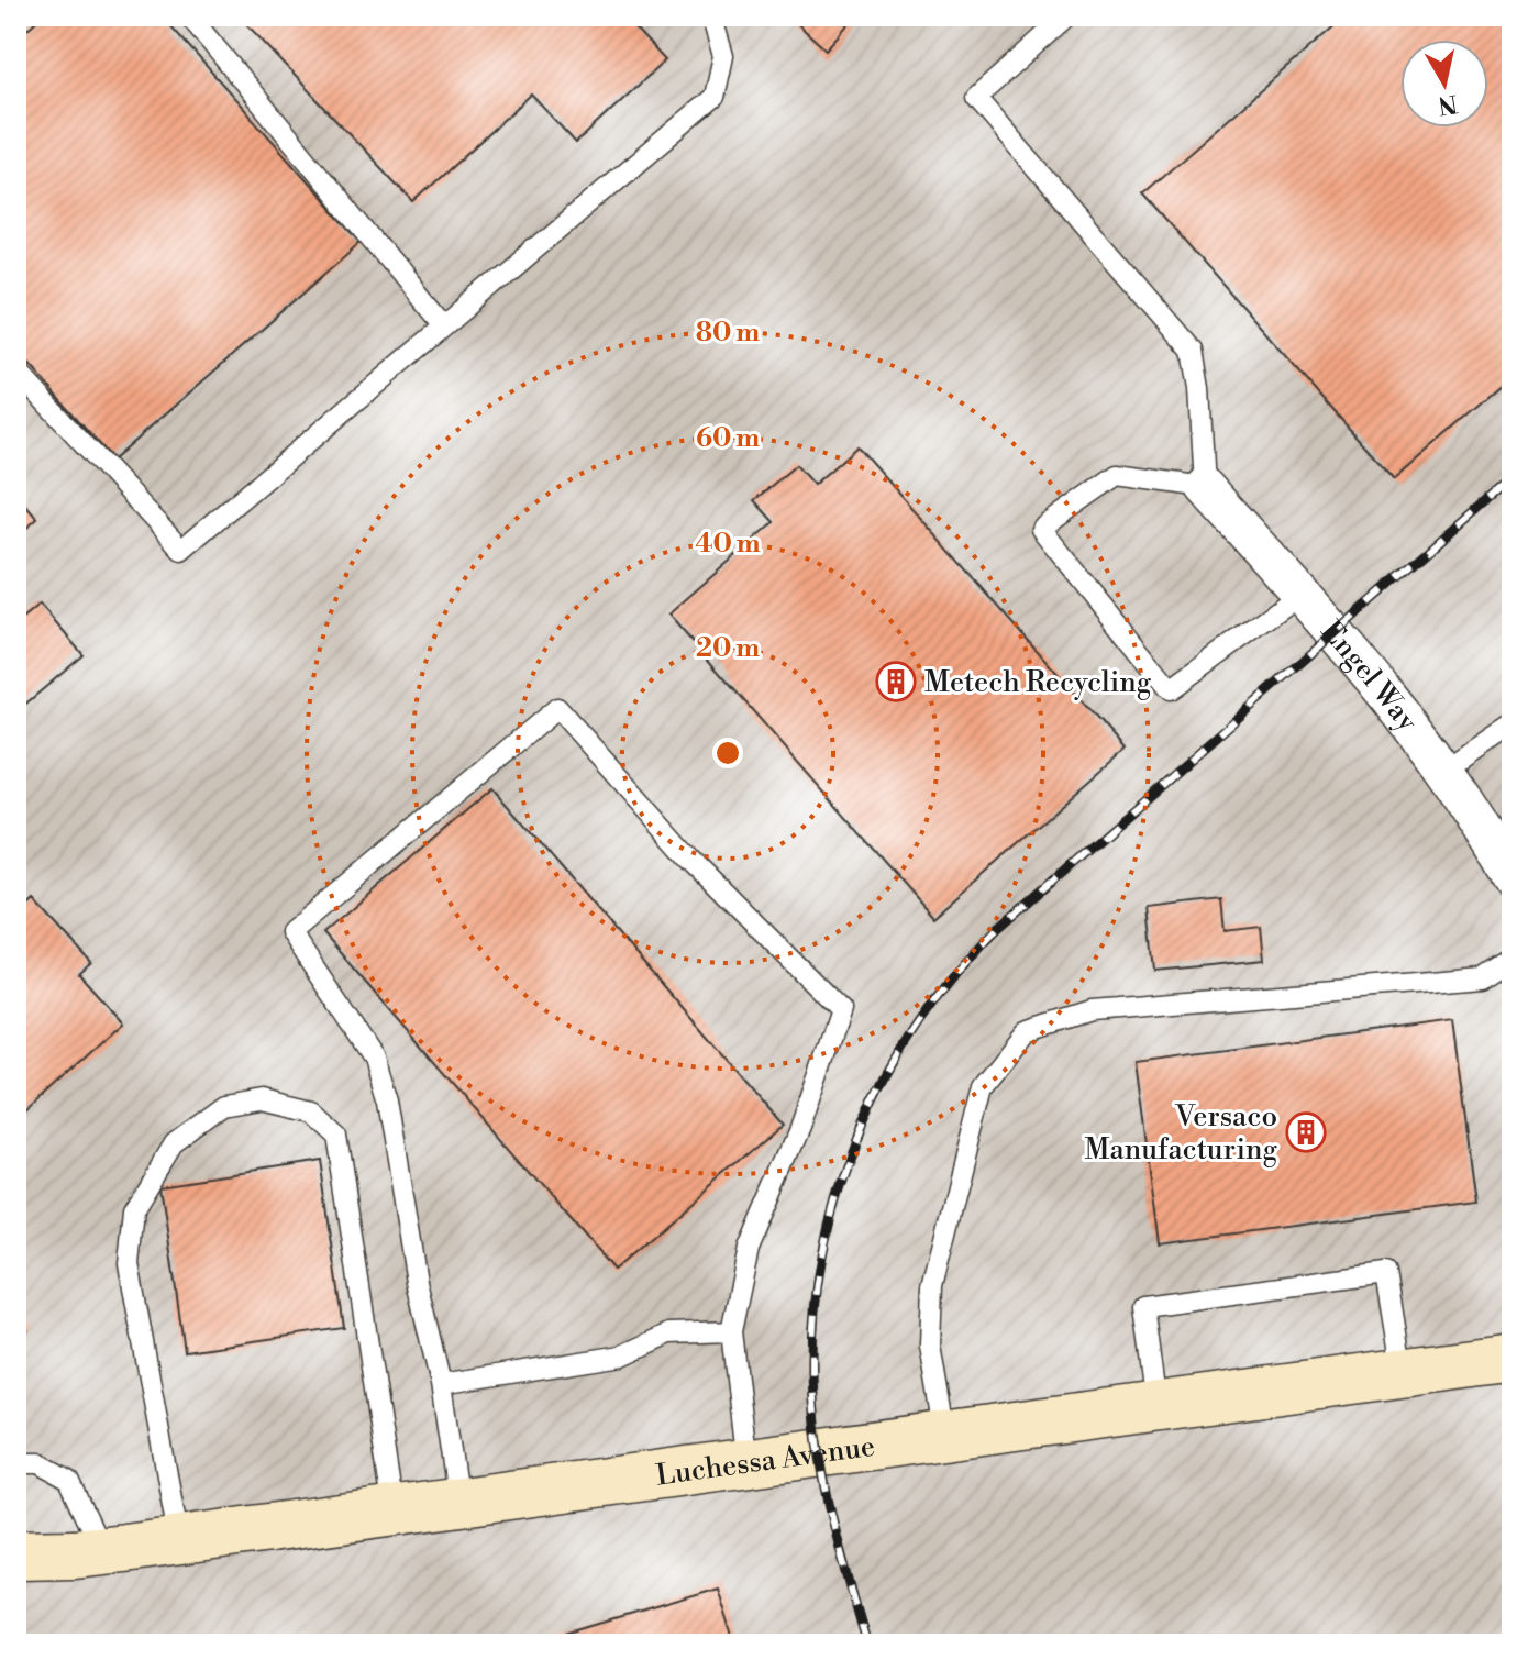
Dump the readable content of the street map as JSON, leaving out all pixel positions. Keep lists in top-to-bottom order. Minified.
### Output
{"streets":{"street":["Engel Way","Luchessa Avenue"]},"places":{"building":["Metech Recycling","Versaco Manufacturing"]},"north":"bottom","rings":["80 m","60 m","40 m","20 m"]}
